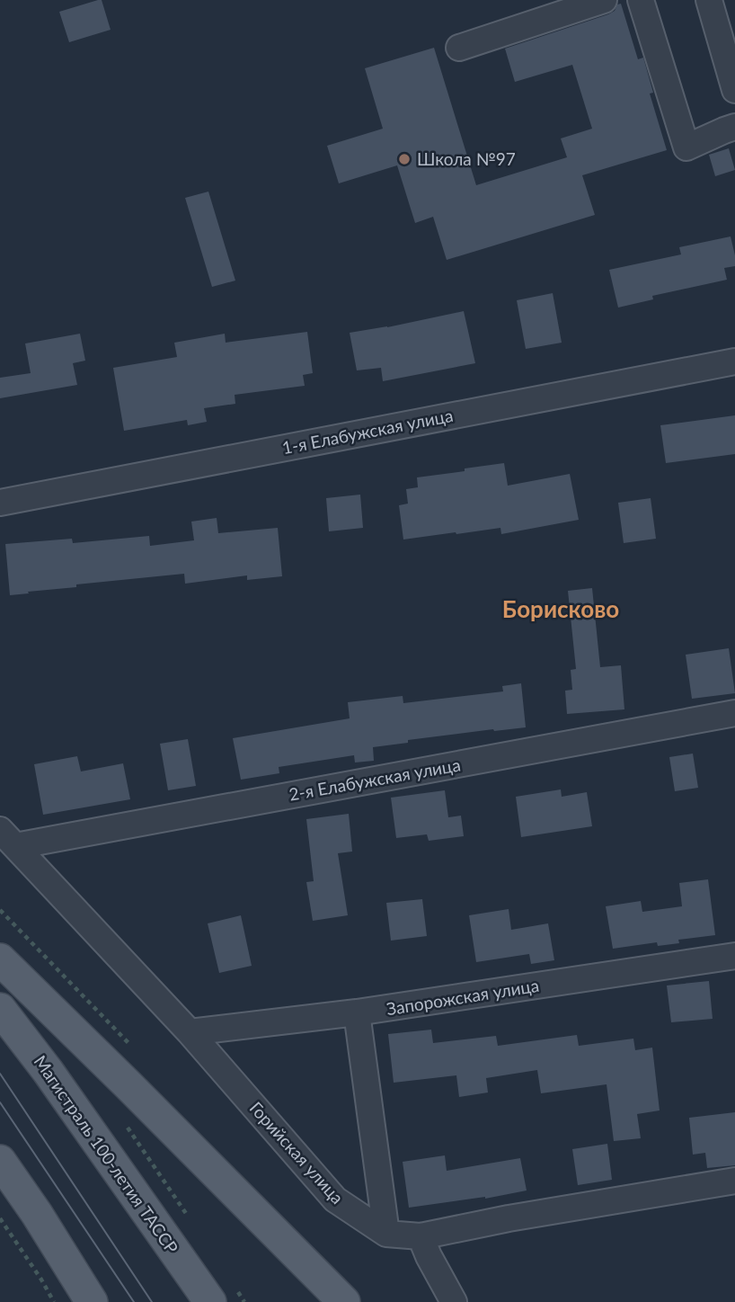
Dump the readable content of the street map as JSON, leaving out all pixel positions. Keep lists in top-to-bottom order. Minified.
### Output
{"streets":{"main road":["Магистраль 100-летия ТАССР"],"street":["1-я Елабужская улица","2-я Елабужская улица","Запорожская улица","Горийская улица"]},"crossings":[["2-я Елабужская улица","Горийская улица"],["Запорожская улица","Горийская улица"]],"districts":["Борисково"],"places":["Школа №97"]}
